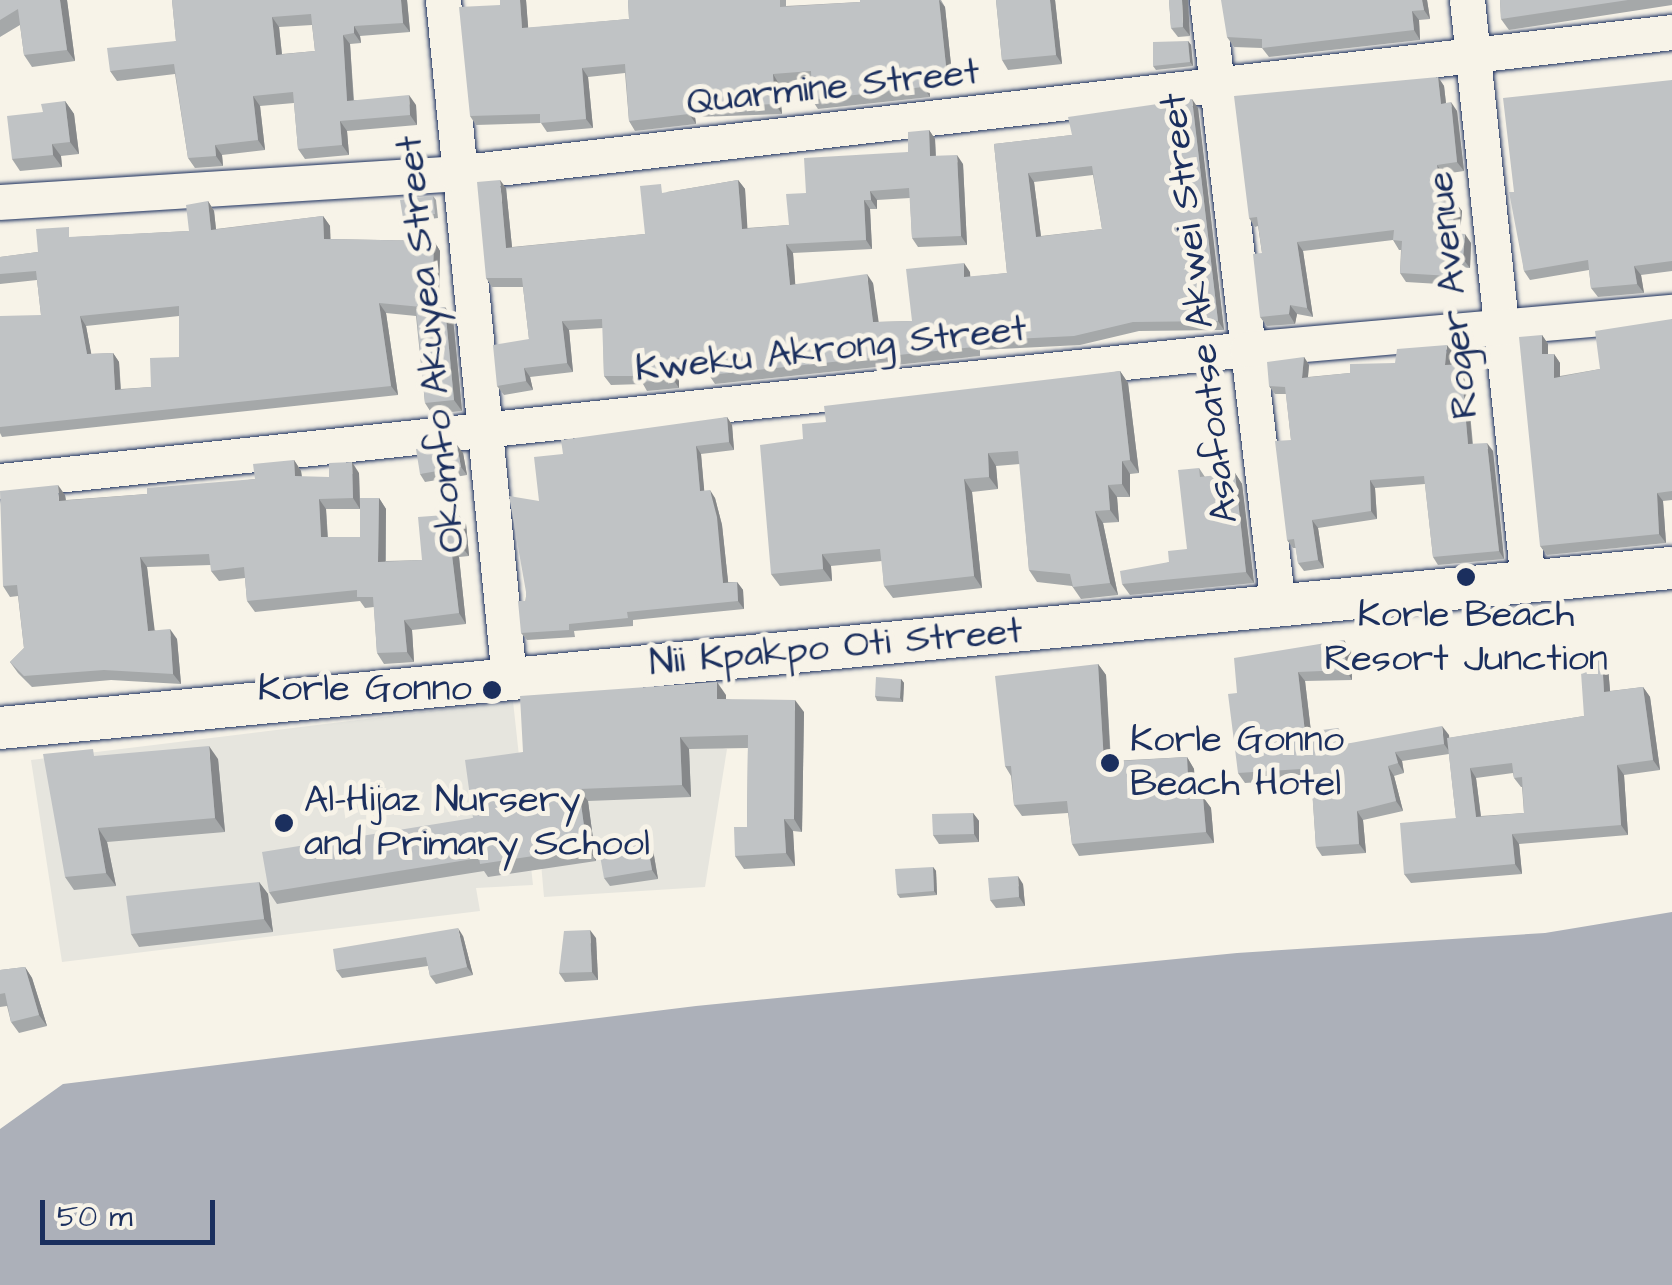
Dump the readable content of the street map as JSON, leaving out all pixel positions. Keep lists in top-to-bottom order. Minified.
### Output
{"streets":{"main road":["Nii Kpakpo Oti Street"],"street":["Quarmine Street","Roger Avenue","Asafoatse Akwei Street","Okomfo Akuyea Street","Kweku Akrong Street"]},"crossings":[["Quarmine Street","Roger Avenue"],["Quarmine Street","Asafoatse Akwei Street"],["Quarmine Street","Okomfo Akuyea Street"],["Roger Avenue","Kweku Akrong Street"],["Roger Avenue","Nii Kpakpo Oti Street"],["Asafoatse Akwei Street","Kweku Akrong Street"],["Asafoatse Akwei Street","Nii Kpakpo Oti Street"],["Okomfo Akuyea Street","Kweku Akrong Street"],["Okomfo Akuyea Street","Nii Kpakpo Oti Street"]],"places":["Korle Beach Resort Junction","Korle Gonno","Korle Gonno Beach Hotel","Al-Hijaz Nursery and Primary School"],"scale_bar":"50 m"}
